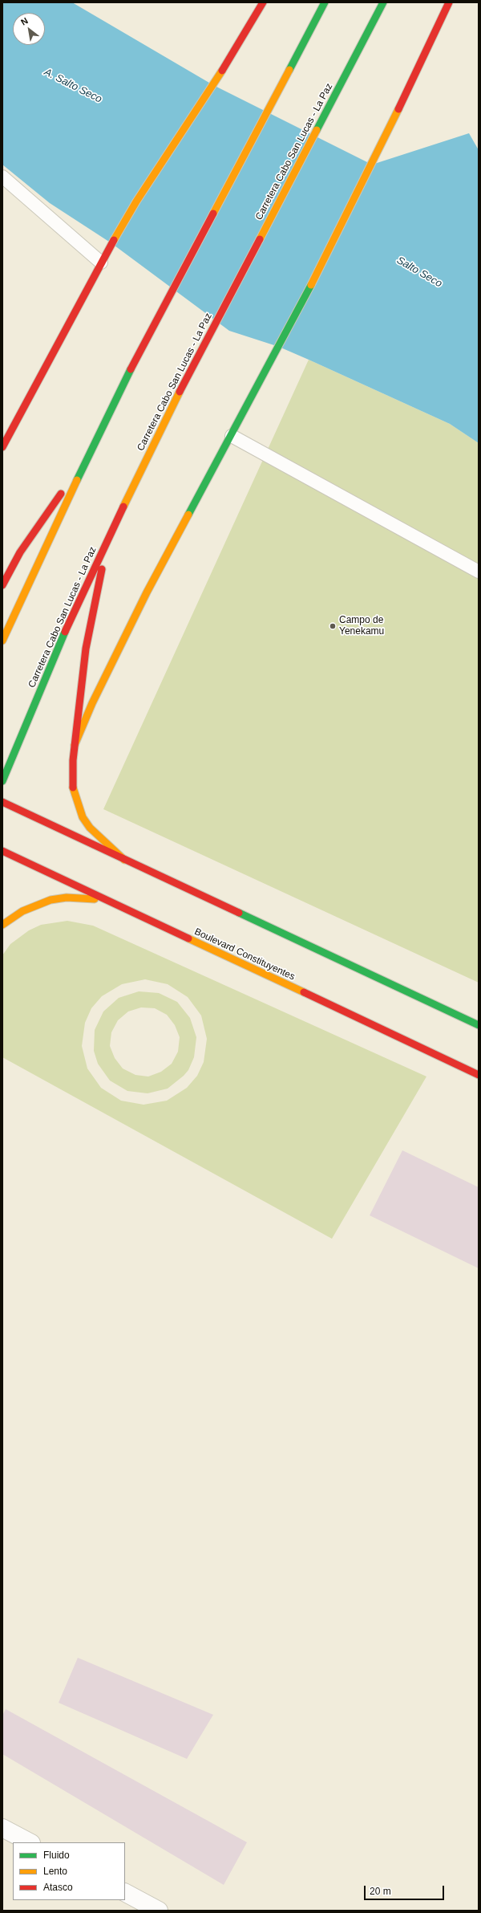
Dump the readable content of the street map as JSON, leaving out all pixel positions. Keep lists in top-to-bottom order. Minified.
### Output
{"streets":{"main road":["Carretera Cabo San Lucas - La Paz","Boulevard Constituyentes"]},"water":["A. Salto Seco","Salto Seco"],"places":["Campo de Yenekamu"],"legend":["Fluido","Lento","Atasco"],"scale_bar":"20 m","north":"top left"}
